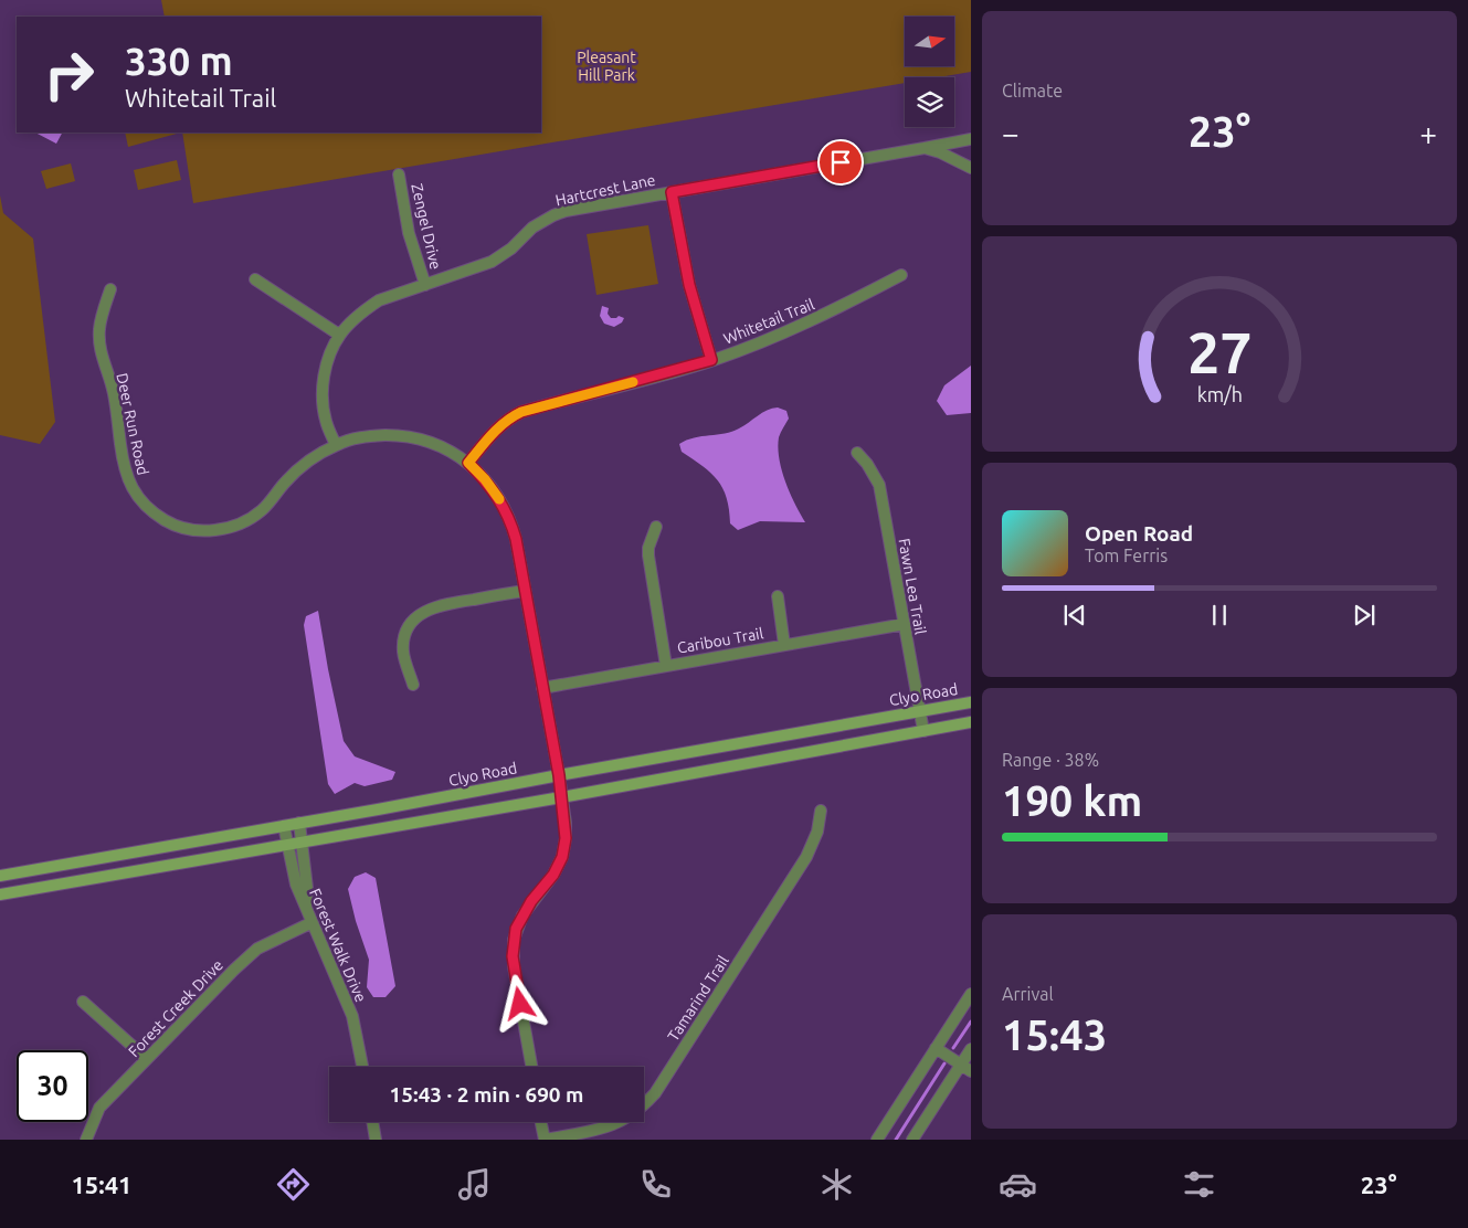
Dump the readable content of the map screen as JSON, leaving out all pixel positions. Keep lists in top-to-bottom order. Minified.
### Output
{"streets":{"street":["Hartcrest Lane","Zengel Drive","Whitetail Trail","Deer Run Road","Fawn Lea Trail","Caribou Trail","Clyo Road","Forest Walk Drive","Tamarind Trail","Forest Creek Drive"]},"crossings":[["Hartcrest Lane","Zengel Drive"],["Hartcrest Lane","Deer Run Road"],["Whitetail Trail","Deer Run Road"],["Deer Run Road","Caribou Trail"],["Deer Run Road","Clyo Road"],["Fawn Lea Trail","Caribou Trail"],["Fawn Lea Trail","Clyo Road"],["Clyo Road","Forest Walk Drive"],["Forest Walk Drive","Forest Creek Drive"]],"parks":["Pleasant Hill Park"],"north":"right","page":{"tile":["Climate",["Range · 38%","190 km"],["Arrival","15:43"]],"turn":["330 m","Whitetail Trail"],"heat":["−","23°","+"],"song":["Open Road","Tom Ferris"],"limit":"30","trip":"15:43 · 2 min · 690 m","tabs":["15:41","23°"],"gauge":["27","km/h"]}}
